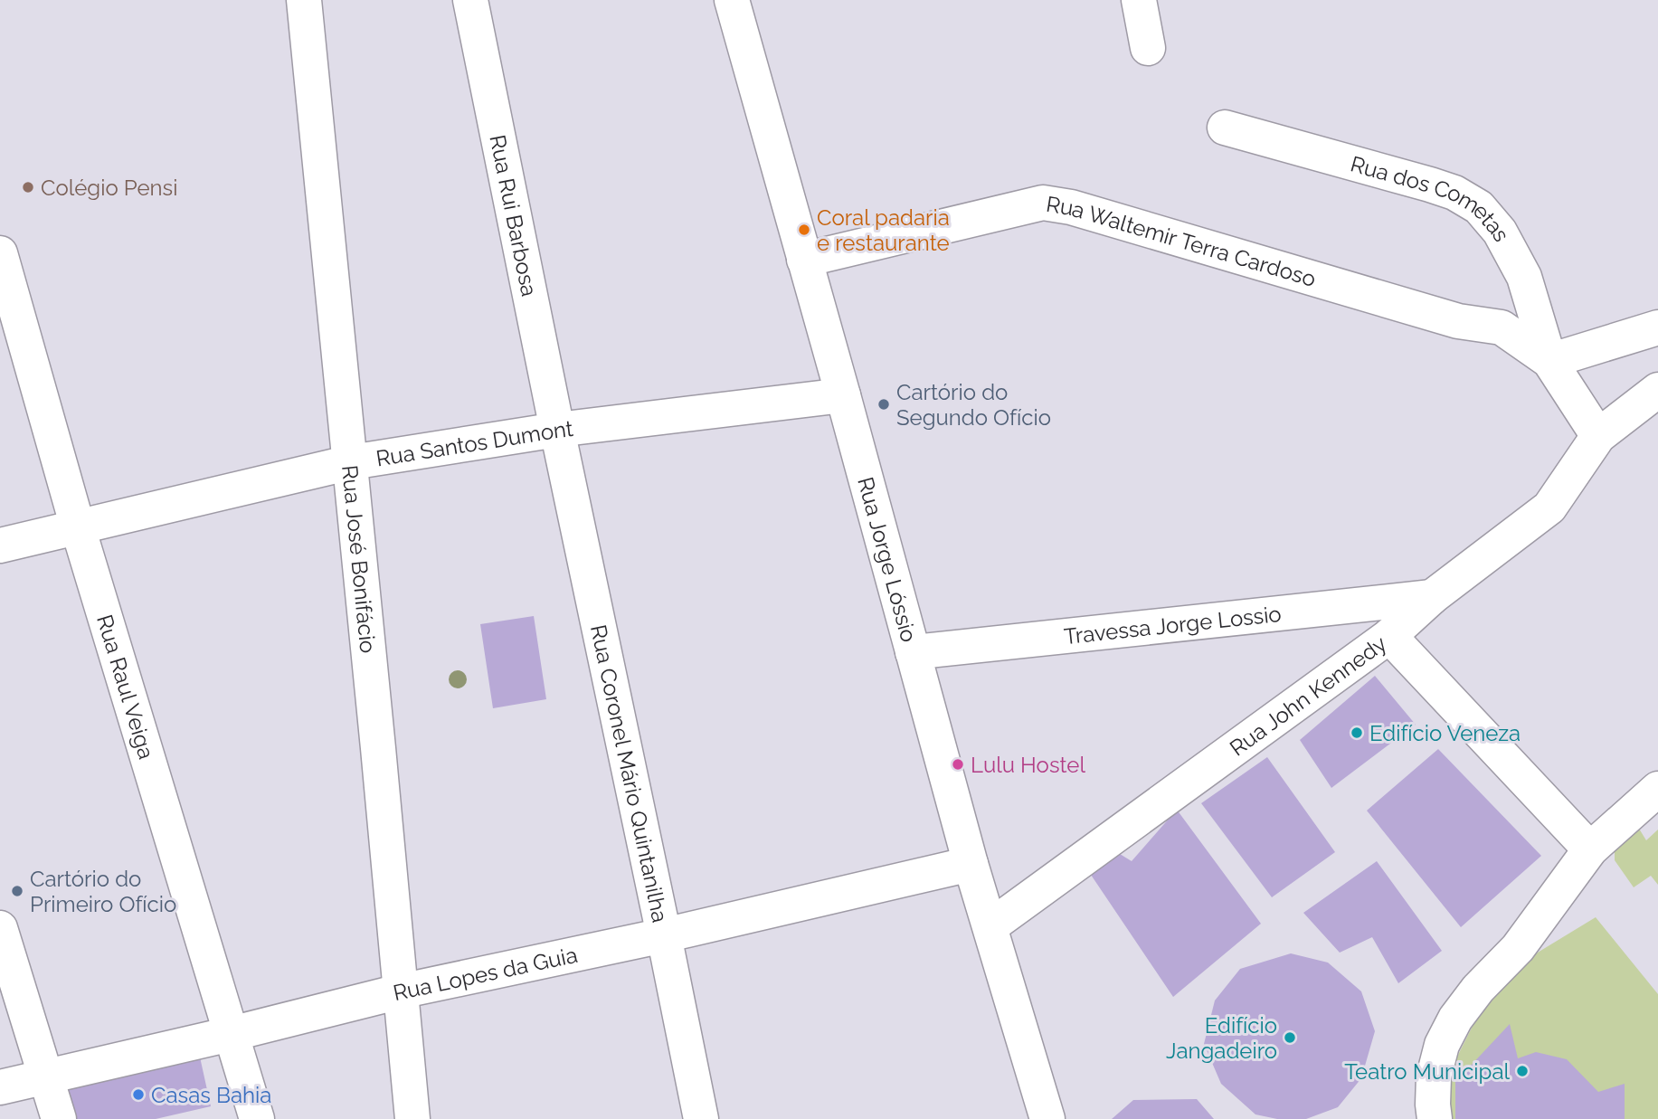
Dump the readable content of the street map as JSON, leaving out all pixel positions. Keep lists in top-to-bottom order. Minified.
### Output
{"streets":{"street":["Rua dos Cometas","Rua Rui Barbosa","Rua Waltemir Terra Cardoso","Rua Santos Dumont","Rua José Bonifácio","Rua Jorge Lóssio","Travessa Jorge Lossio","Rua Raul Veiga","Rua John Kennedy","Rua Coronel Mário Quintanilha","Rua Lopes da Guia"]},"crossings":[["Rua dos Cometas","Rua Waltemir Terra Cardoso"],["Rua Rui Barbosa","Rua Santos Dumont"],["Rua Rui Barbosa","Rua Coronel Mário Quintanilha"],["Rua Waltemir Terra Cardoso","Rua Jorge Lóssio"],["Rua Waltemir Terra Cardoso","Rua John Kennedy"],["Rua Santos Dumont","Rua José Bonifácio"],["Rua Santos Dumont","Rua Jorge Lóssio"],["Rua Santos Dumont","Rua Raul Veiga"],["Rua Santos Dumont","Rua Coronel Mário Quintanilha"],["Rua José Bonifácio","Rua Lopes da Guia"],["Rua Jorge Lóssio","Travessa Jorge Lossio"],["Rua Jorge Lóssio","Rua John Kennedy"],["Rua Jorge Lóssio","Rua Lopes da Guia"],["Travessa Jorge Lossio","Rua John Kennedy"],["Rua Raul Veiga","Rua Lopes da Guia"],["Rua Coronel Mário Quintanilha","Rua Lopes da Guia"]],"places":["Colégio Pensi","Coral padaria e restaurante","Cartório do Segundo Ofício","Edifício Veneza","Lulu Hostel","Cartório do Primeiro Ofício","Edifício Jangadeiro","Teatro Municipal","Casas Bahia"]}
